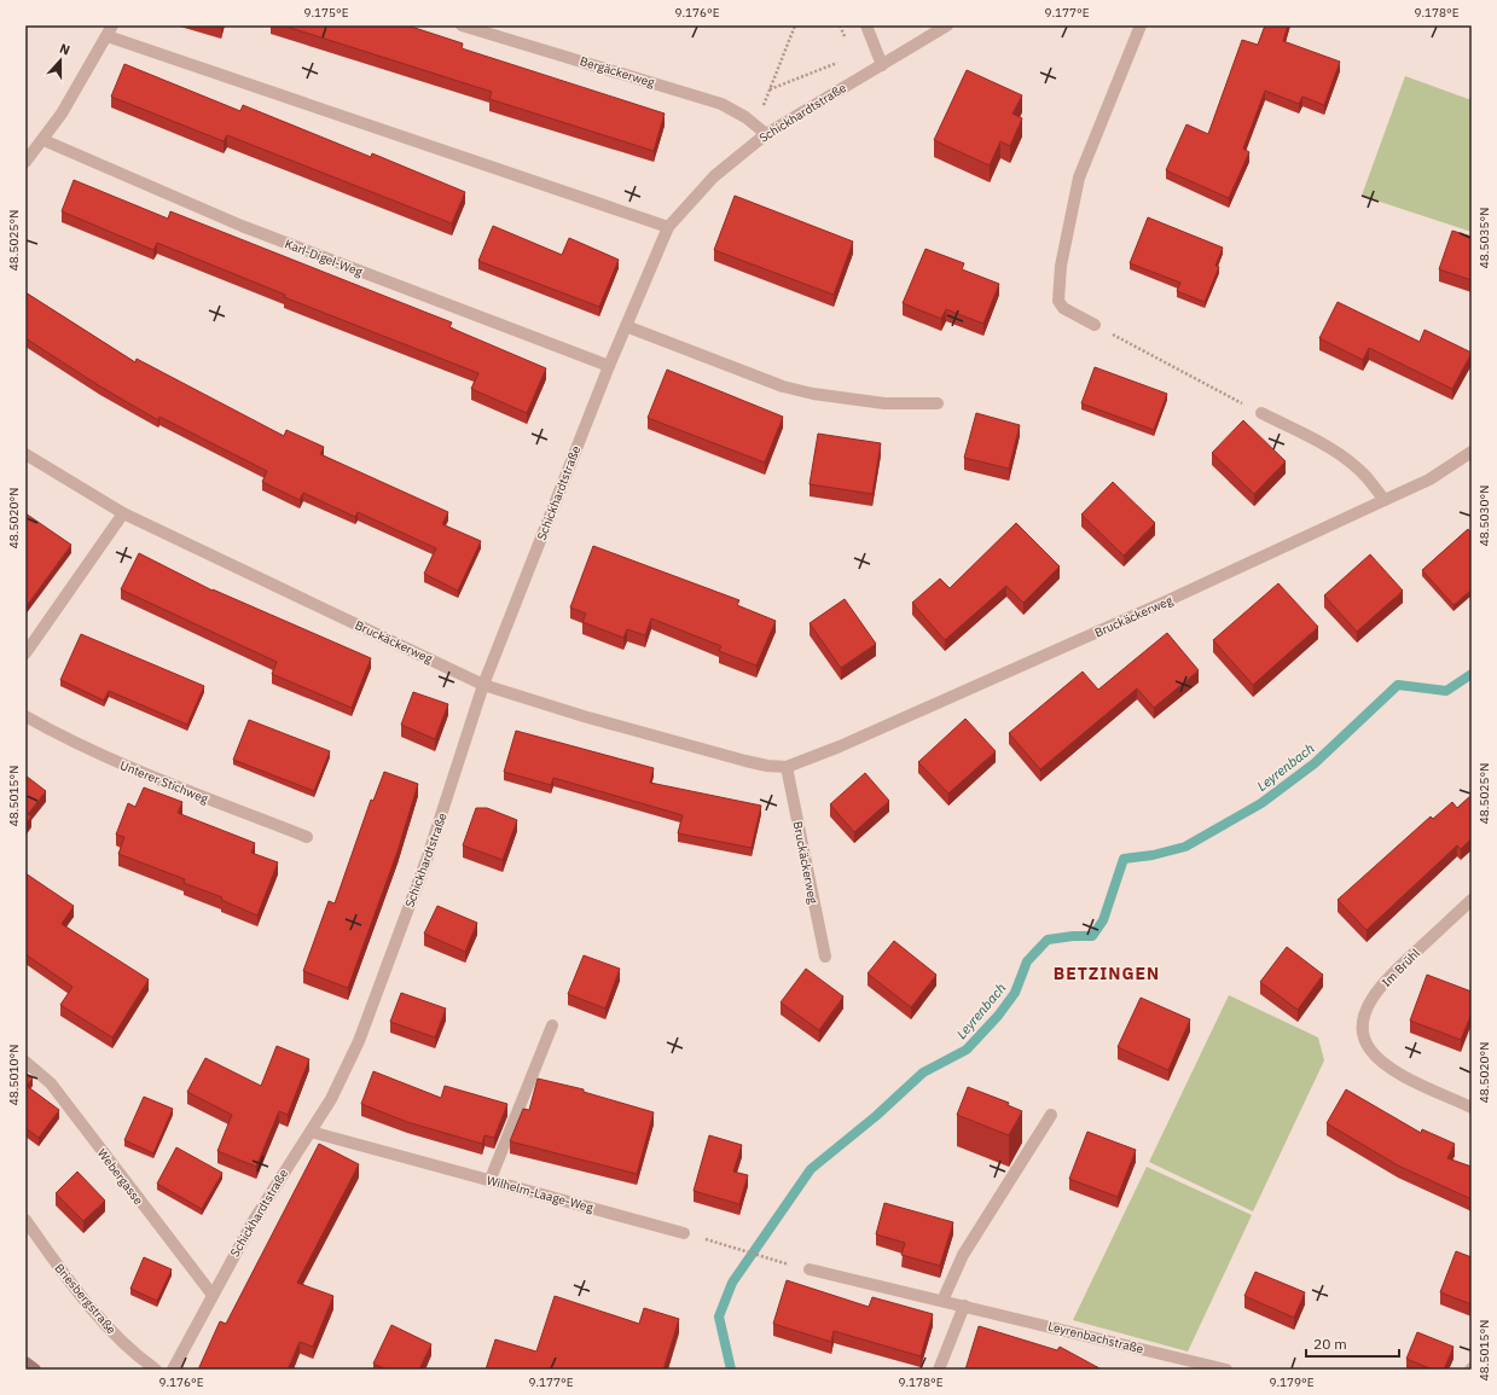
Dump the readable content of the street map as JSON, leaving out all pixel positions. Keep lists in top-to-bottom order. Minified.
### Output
{"streets":{"street":["Bergäckerweg","Schickhardtstraße","Karl-Digel-Weg","Bruckäckerweg","Unterer Stichweg","Im Brühl","Webergasse","Wilhelm-Laage-Weg","Briesbergstraße","Leyrenbachstraße"]},"crossings":[["Bergäckerweg","Schickhardtstraße"],["Schickhardtstraße","Karl-Digel-Weg"],["Schickhardtstraße","Bruckäckerweg"],["Schickhardtstraße","Webergasse"],["Schickhardtstraße","Wilhelm-Laage-Weg"]],"districts":["BETZINGEN"],"water":["Leyrenbach"],"scale_bar":"20 m","north":"top","coordinates":["9.175°E","9.176°E","9.177°E","9.178°E","48.5035°N","48.5025°N","48.5030°N","48.5020°N","48.5015°N","48.5010°N","9.179°E"]}
